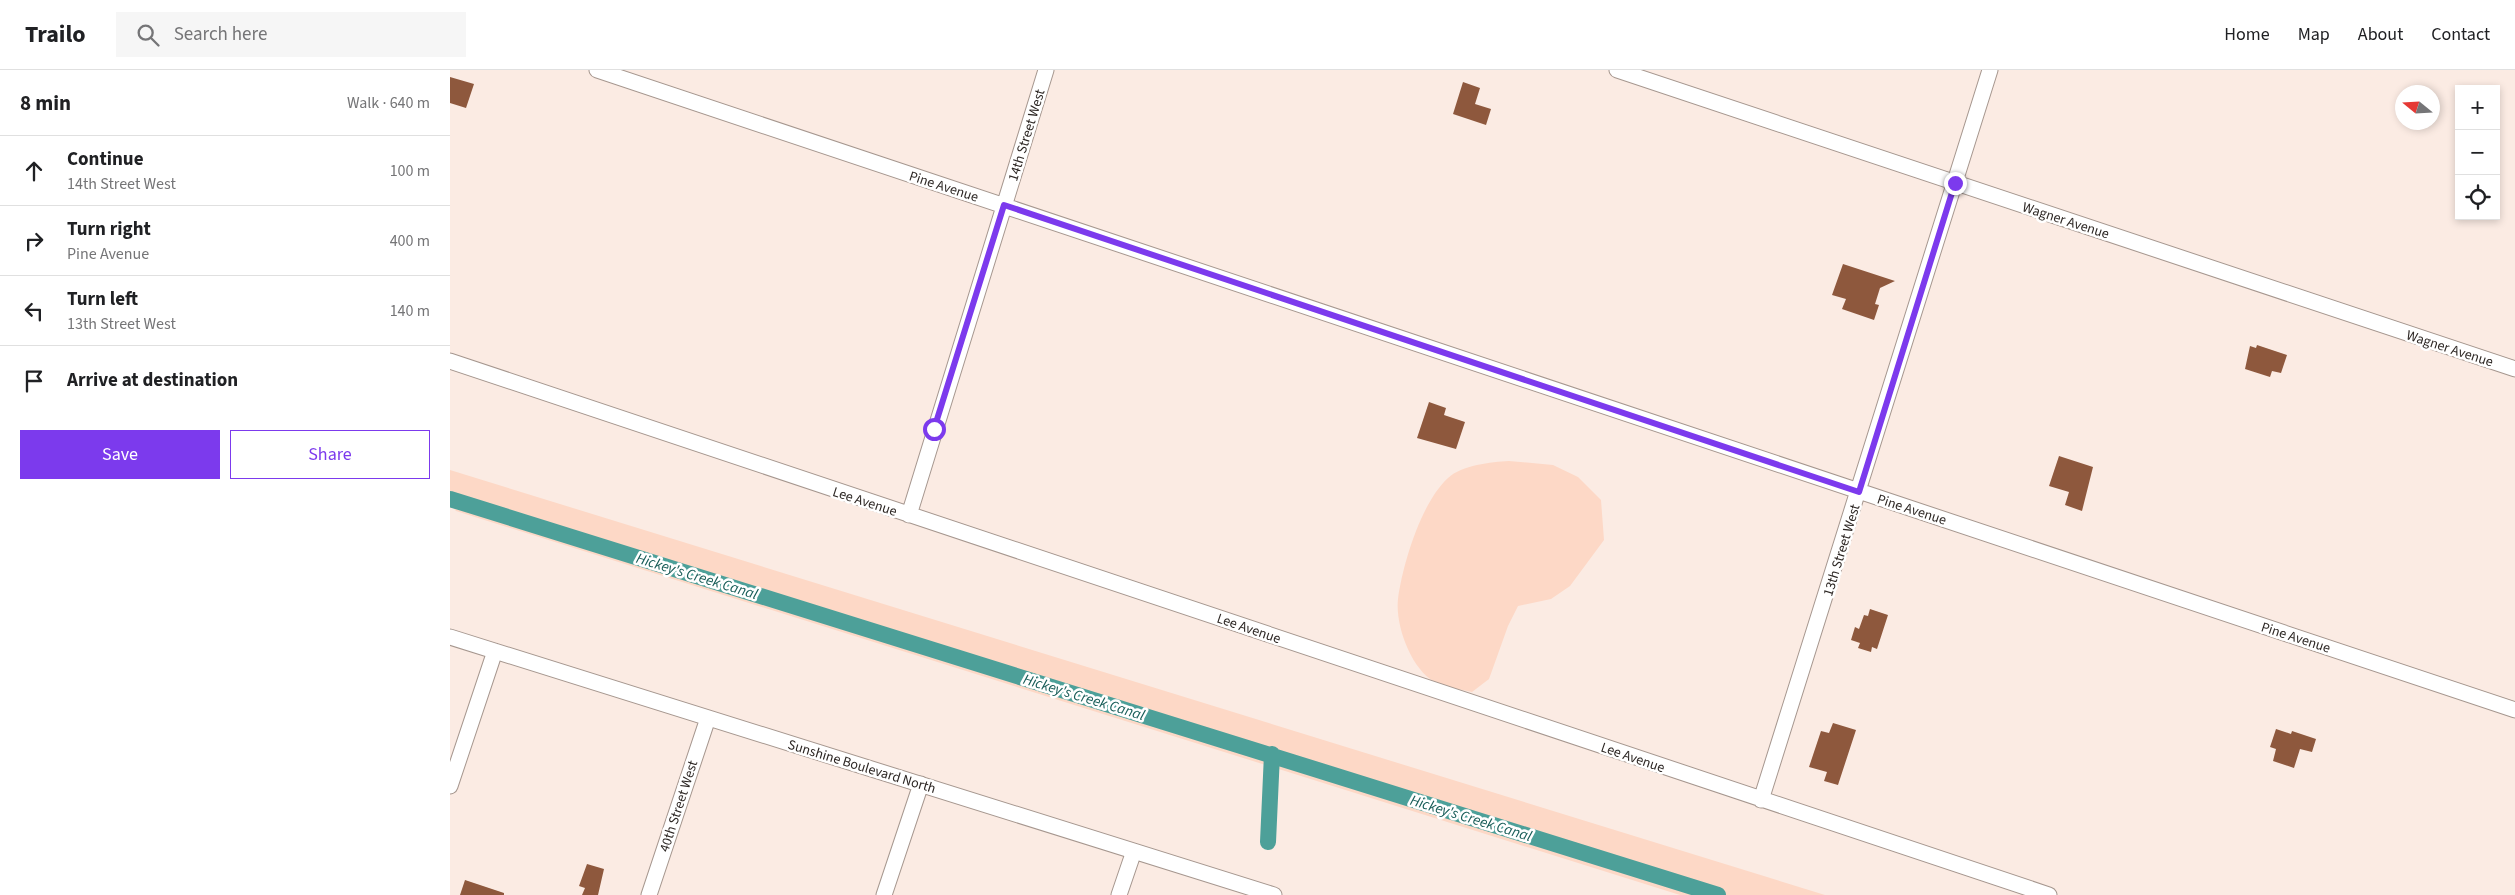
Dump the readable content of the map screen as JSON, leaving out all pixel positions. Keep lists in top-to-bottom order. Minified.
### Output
{"streets":{"street":["14th Street West","Pine Avenue","Wagner Avenue","Lee Avenue","13th Street West","Sunshine Boulevard North","40th Street West"]},"crossings":[["14th Street West","Pine Avenue"],["14th Street West","Lee Avenue"],["Pine Avenue","13th Street West"],["Wagner Avenue","13th Street West"],["Lee Avenue","13th Street West"],["Sunshine Boulevard North","40th Street West"]],"water":["Hickey's Creek Canal"],"north":"left","page":{"header":"Trailo","search":"Search here","nav":["Home","Map","About","Contact"],"heading":["8 min","Walk · 640 m"],"map_buttons":["+","−"],"list":[["Continue","14th Street West","100 m"],["Turn right","Pine Avenue","400 m"],["Turn left","13th Street West","140 m"],"Arrive at destination"],"buttons":["Save","Share"]}}
